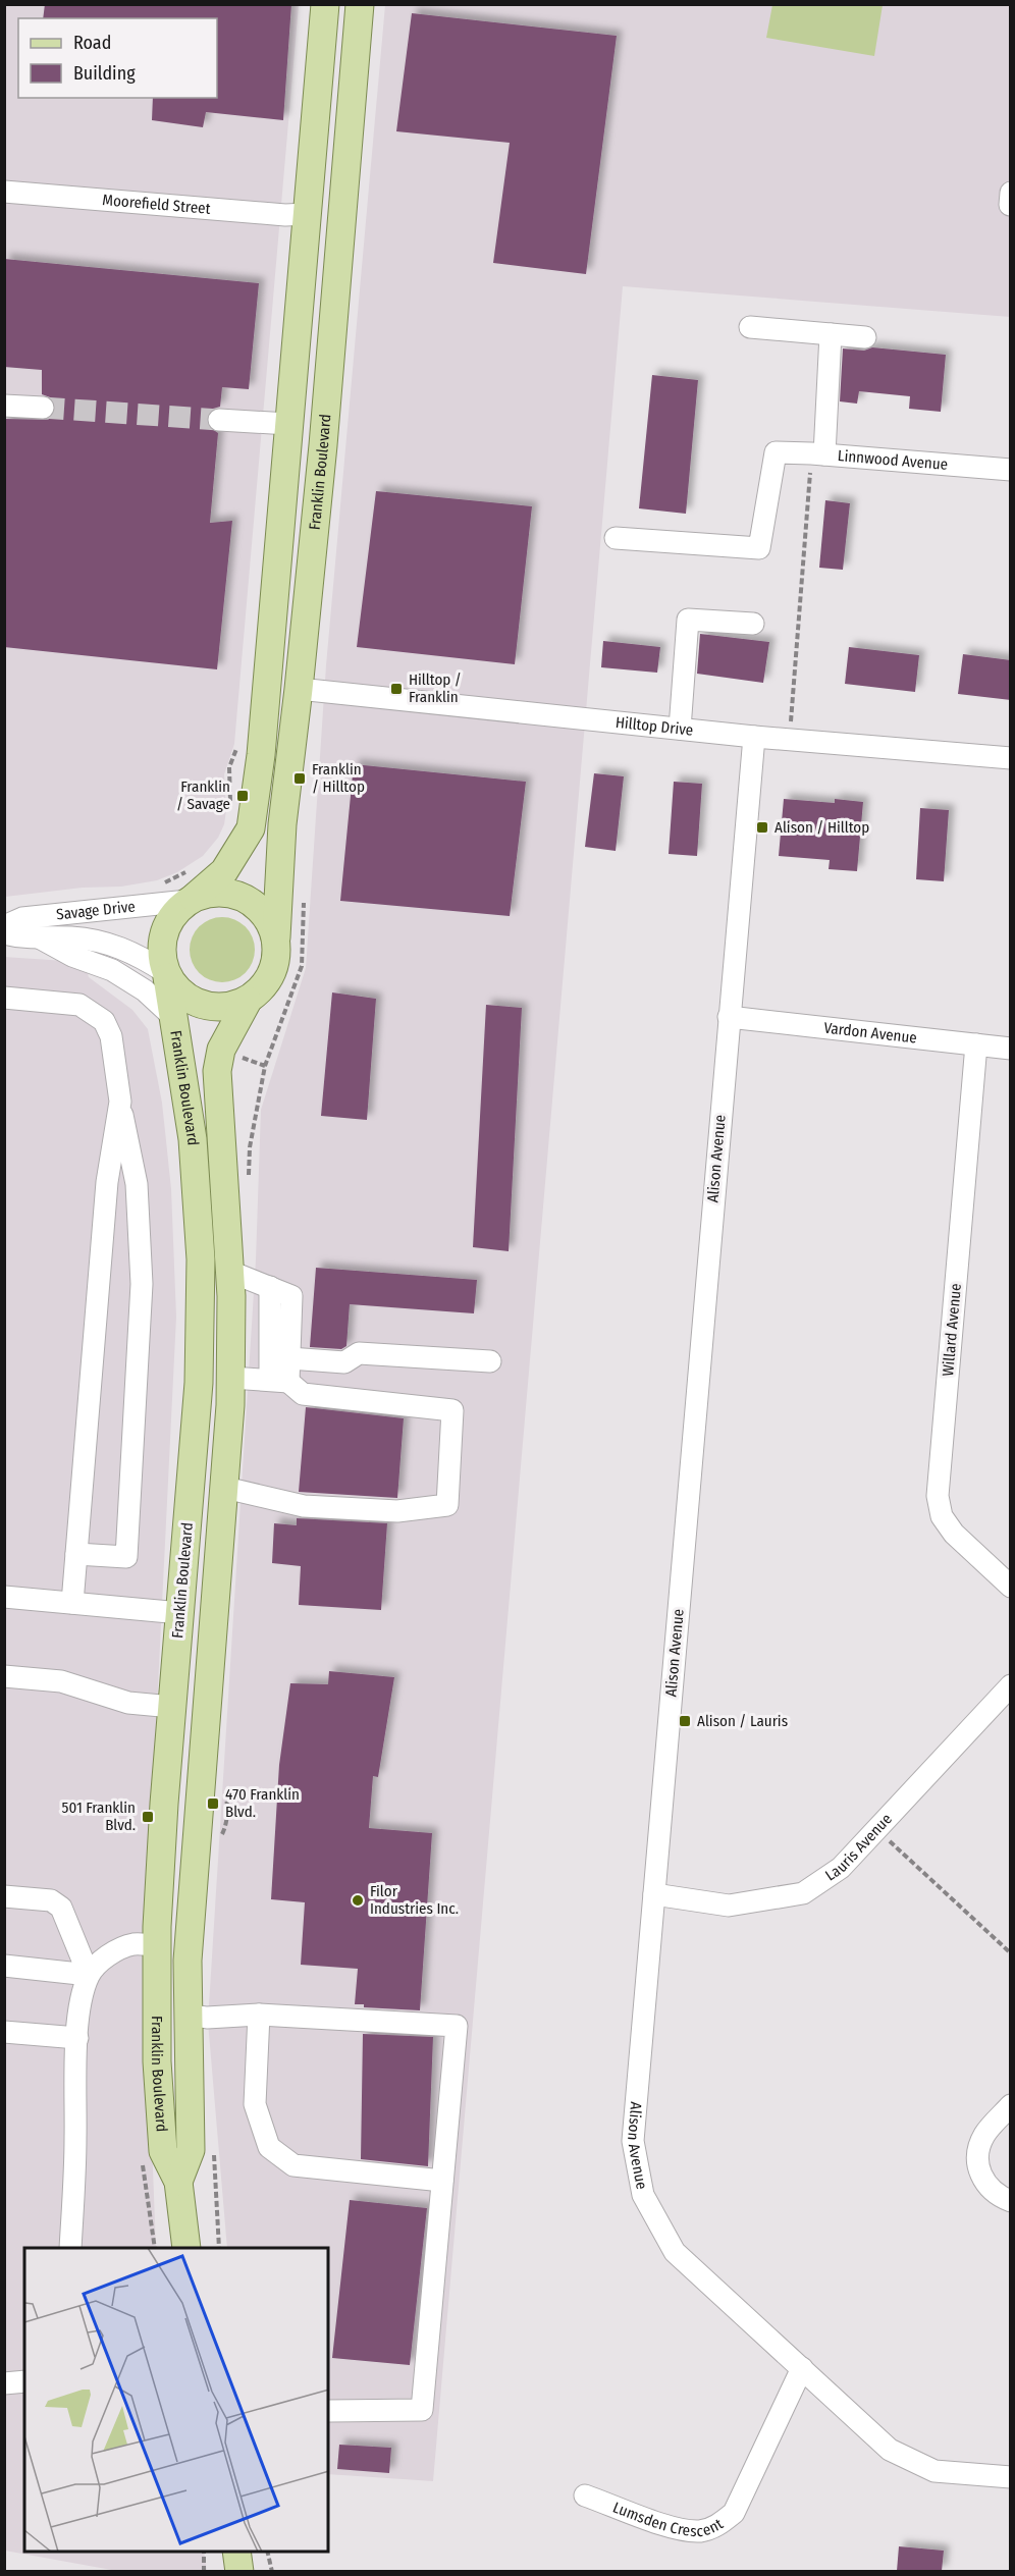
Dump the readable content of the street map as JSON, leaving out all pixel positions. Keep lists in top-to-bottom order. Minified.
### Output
{"streets":{"main road":["Franklin Boulevard"],"street":["Moorefield Street","Linnwood Avenue","Hilltop Drive","Savage Drive","Vardon Avenue","Alison Avenue","Willard Avenue","Lauris Avenue","Lumsden Crescent"]},"crossings":[["Franklin Boulevard","Hilltop Drive"],["Franklin Boulevard","Savage Drive"],["Hilltop Drive","Alison Avenue"],["Vardon Avenue","Alison Avenue"],["Vardon Avenue","Willard Avenue"],["Alison Avenue","Lauris Avenue"],["Alison Avenue","Lumsden Crescent"]],"places":{"transit":["Hilltop / Franklin","Franklin / Hilltop","Franklin / Savage","Alison / Hilltop","Alison / Lauris","470 Franklin Blvd.","501 Franklin Blvd."],"other":["Filor Industries Inc."]},"legend":["Road","Building"]}
